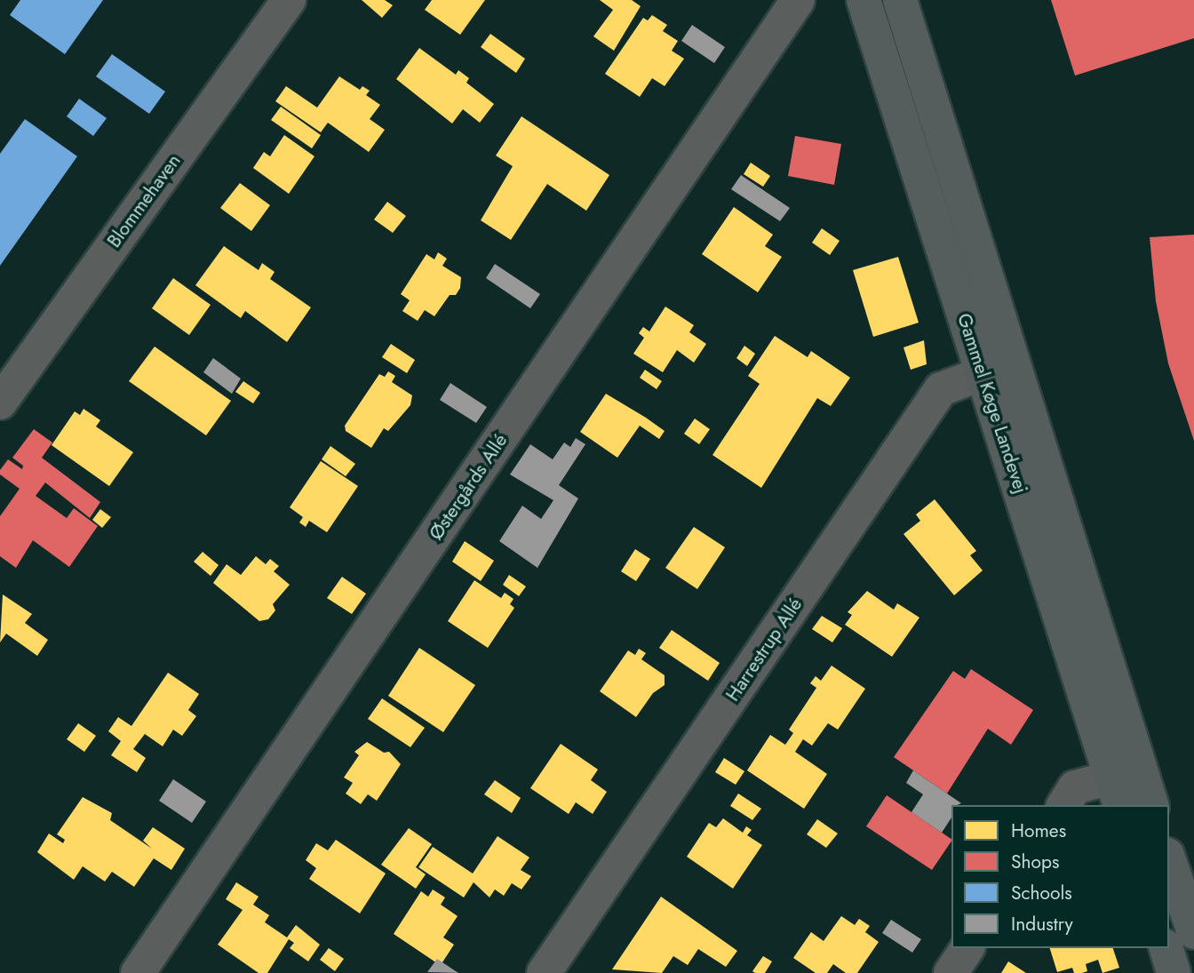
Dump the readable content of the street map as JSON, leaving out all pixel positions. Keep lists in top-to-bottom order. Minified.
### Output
{"streets":{"main road":["Gammel Køge Landevej"],"street":["Blommehaven","Østergårds Allé","Harrestrup Allé"]},"crossings":[["Gammel Køge Landevej","Harrestrup Allé"]],"legend":["Homes","Shops","Schools","Industry"]}
